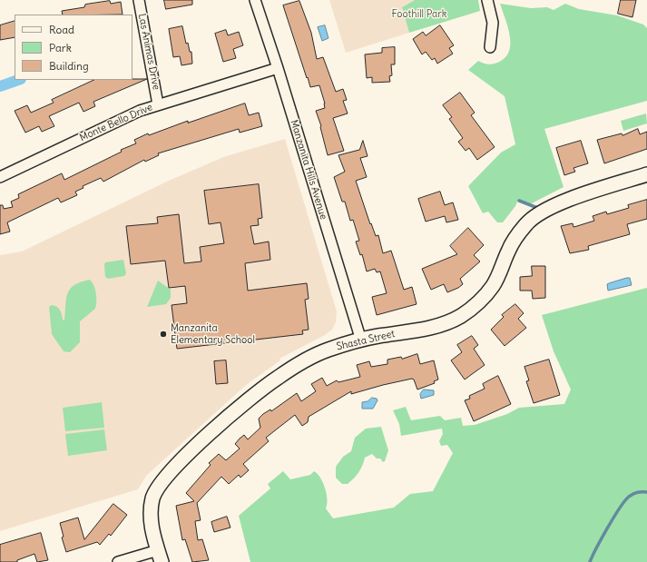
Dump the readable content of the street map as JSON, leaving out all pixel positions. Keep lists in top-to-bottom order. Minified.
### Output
{"streets":{"street":["Las Animas Drive","Monte Bello Drive","Manzanita Hills Avenue","Shasta Street"]},"crossings":[["Las Animas Drive","Monte Bello Drive"],["Monte Bello Drive","Manzanita Hills Avenue"],["Manzanita Hills Avenue","Shasta Street"]],"parks":["Foothill Park"],"places":["Manzanita Elementary School"],"legend":["Road","Park","Building"]}
